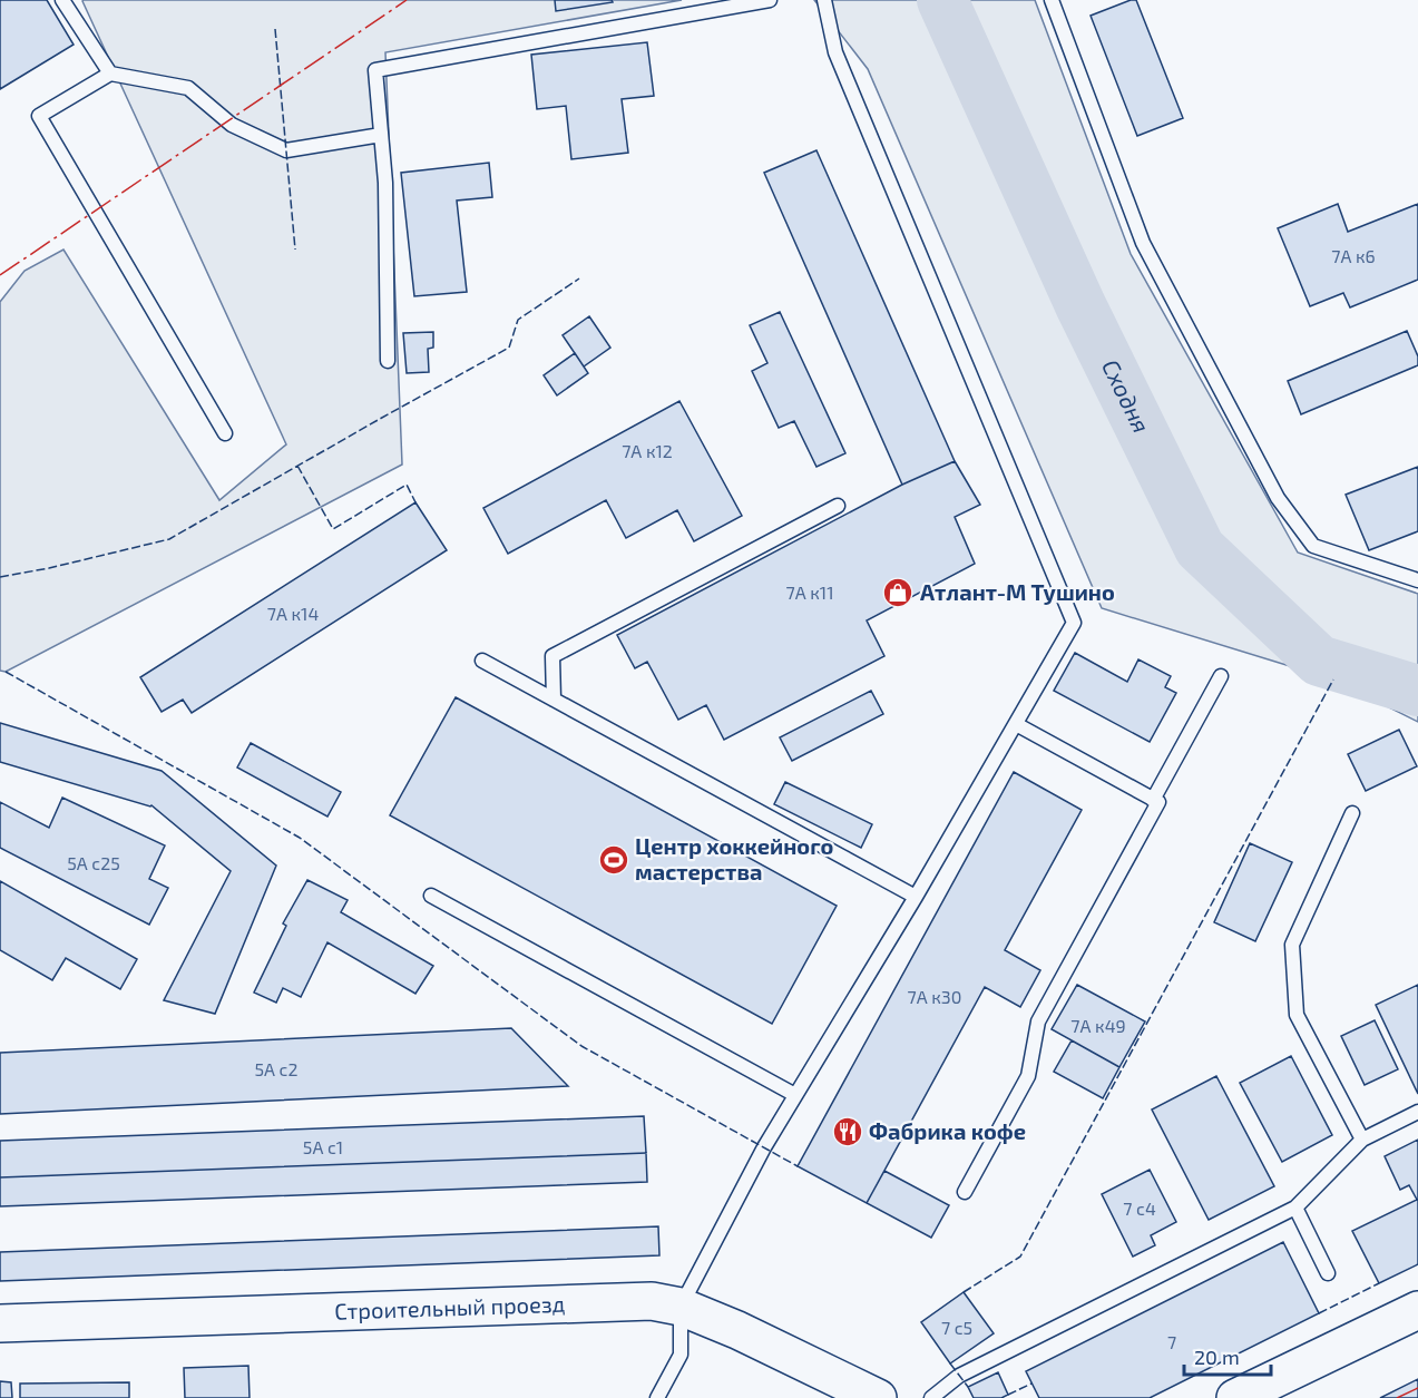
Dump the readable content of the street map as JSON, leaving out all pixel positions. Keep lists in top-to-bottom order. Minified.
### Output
{"streets":{"street":["Строительный проезд"]},"water":["Сходня"],"places":{"shop":["Атлант-М Тушино"],"sports":["Центр хоккейного мастерства"],"restaurant":["Фабрика кофе"]},"house_numbers":["7А к6","7А к12","7А к11","7А к14","5А с25","7А к30","7А к49","5А с2","5А с1","7 с4","7 с5","7"],"scale_bar":"20 m"}
